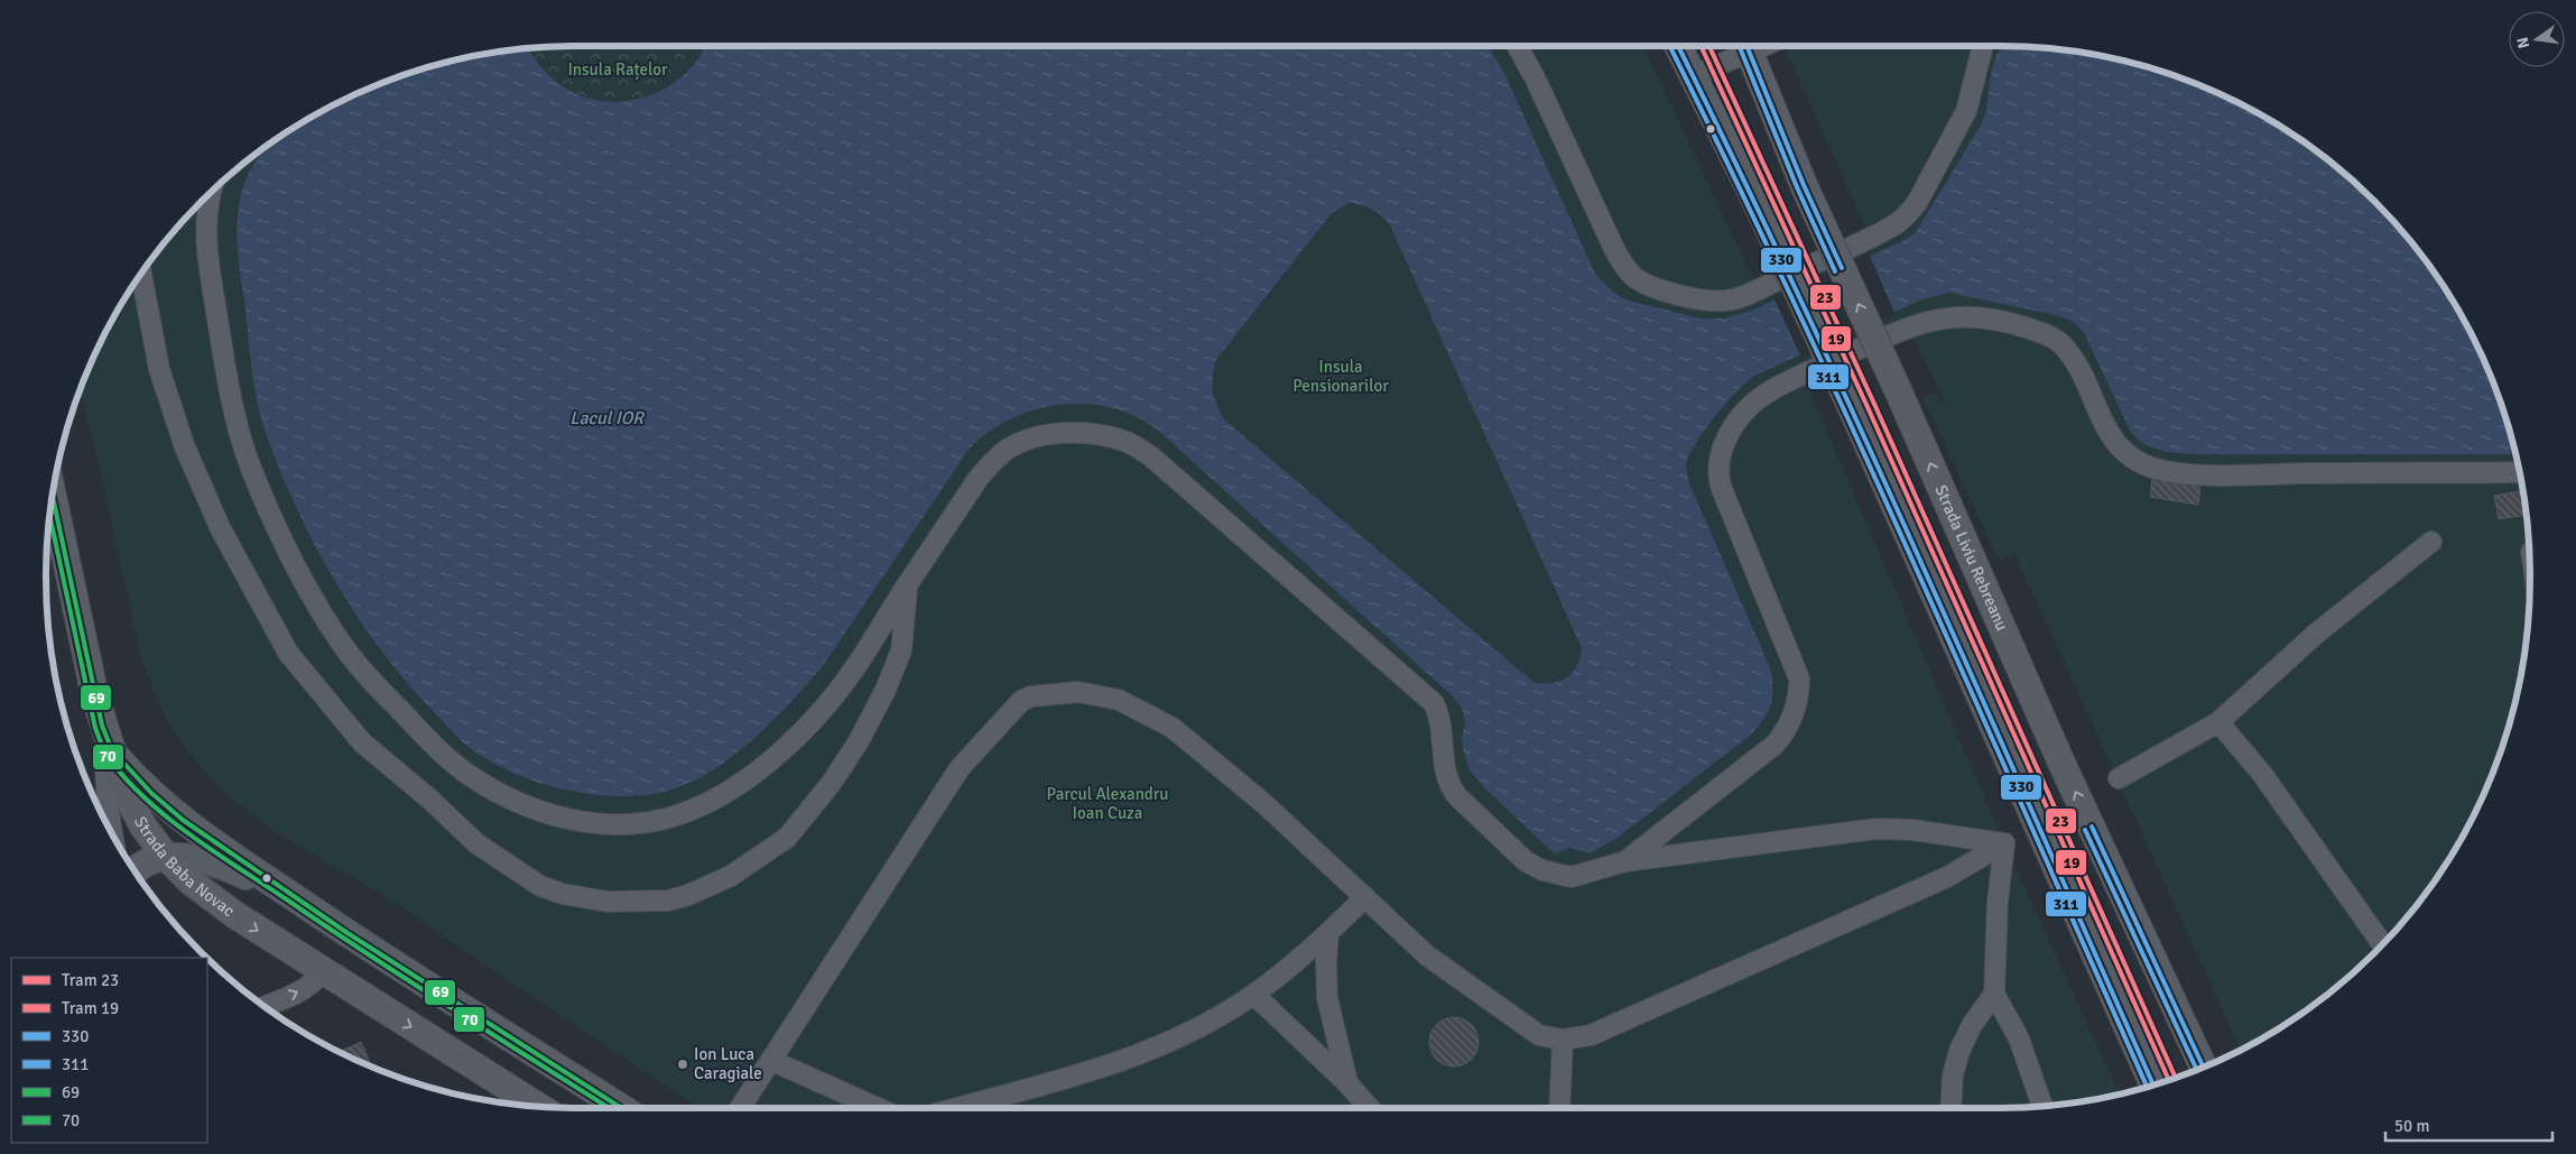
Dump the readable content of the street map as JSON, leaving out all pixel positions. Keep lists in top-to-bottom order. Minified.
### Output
{"streets":{"main road":["Strada Liviu Rebreanu","Strada Baba Novac"]},"water":["Lacul IOR"],"parks":["Insula Rațelor","Insula Pensionarilor","Parcul Alexandru Ioan Cuza"],"places":["Ion Luca Caragiale"],"lines":["tram line 23","tram line 19","transit line 330","transit line 311","transit line 69","transit line 70"],"legend":["Tram 23","Tram 19","330","311","69","70"],"scale_bar":"50 m","north":"left"}
